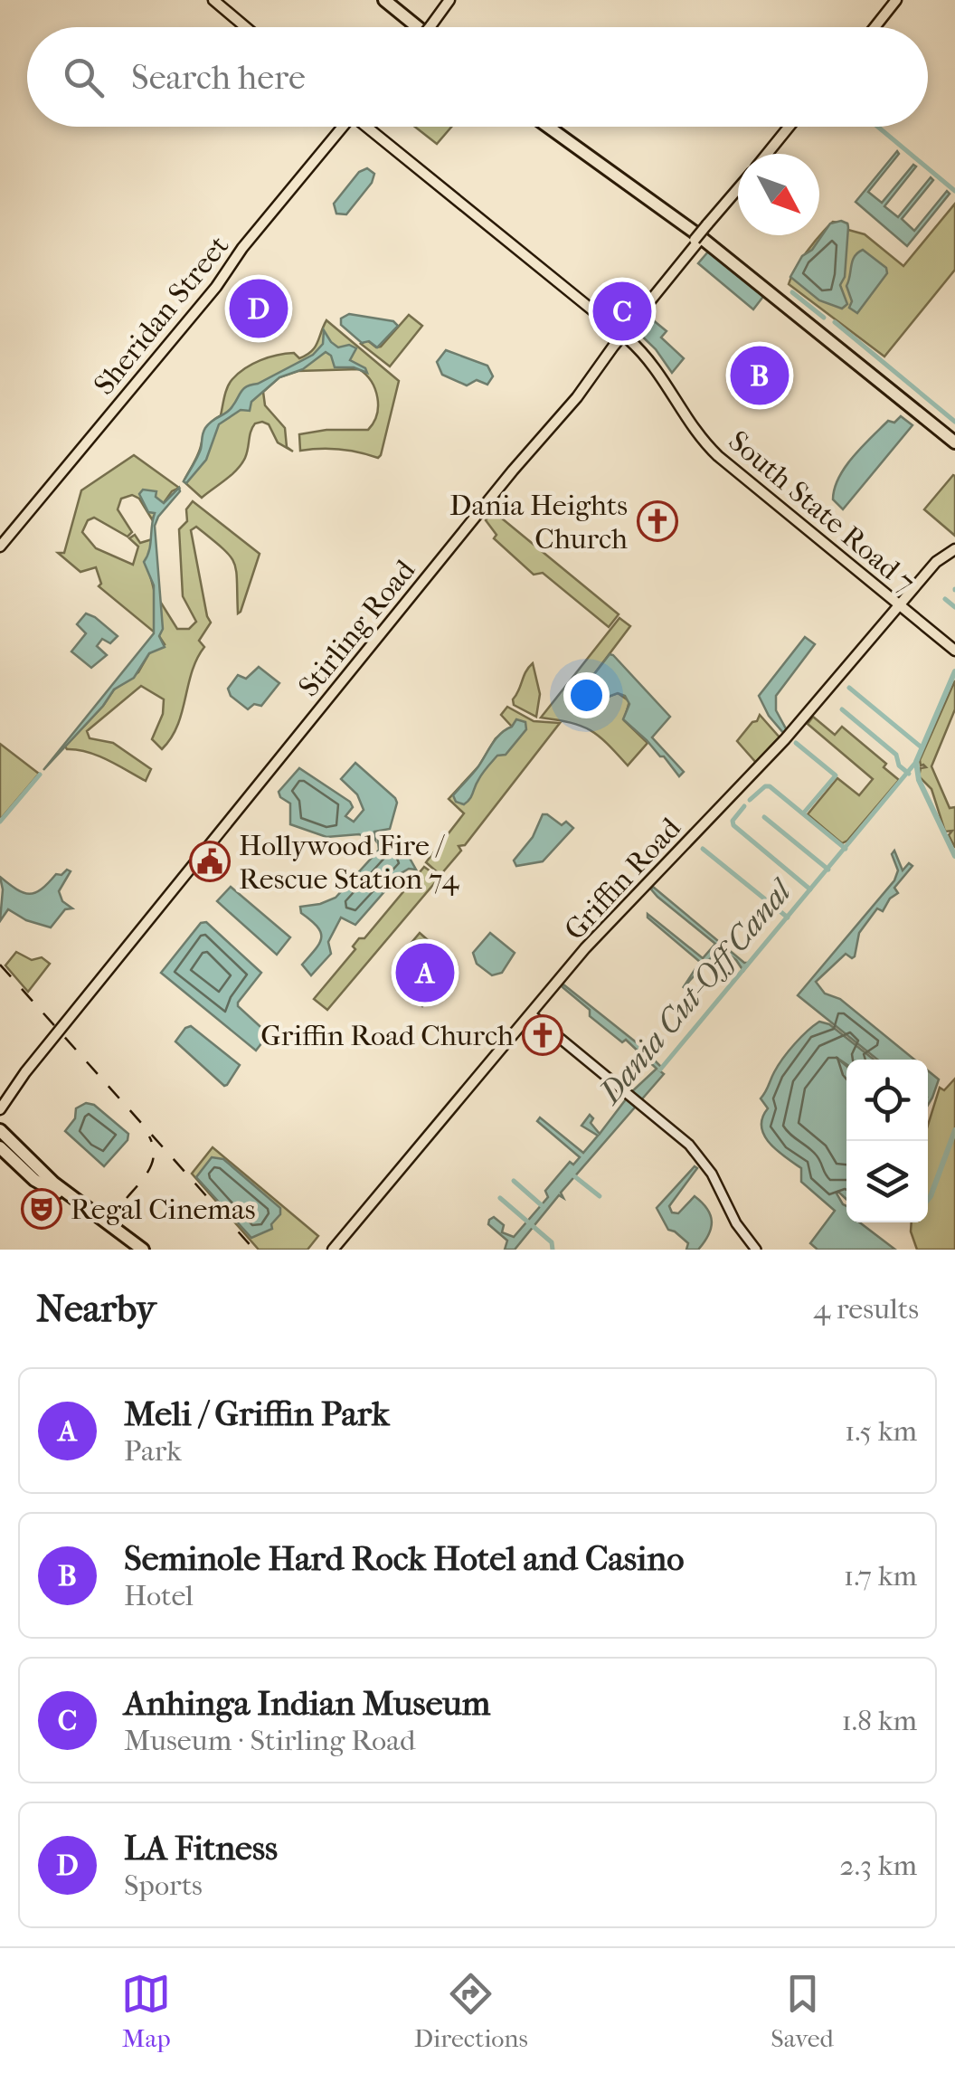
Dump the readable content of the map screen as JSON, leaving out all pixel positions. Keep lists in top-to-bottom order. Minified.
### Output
{"streets":{"main road":["Sheridan Street","South State Road 7","Stirling Road","Griffin Road"]},"crossings":[["South State Road 7","Stirling Road"],["South State Road 7","Griffin Road"]],"water":["Dania Cut-Off Canal"],"places":{"church":["Dania Heights Church","Griffin Road Church"],"public building":["Hollywood Fire / Rescue Station 74"],"theatre":["Regal Cinemas"]},"north":"bottom right","page":{"search":"Search here","pins":["D","C","B","A"],"heading":["Nearby","4 results"],"list":[{"mark":"A","name":"Meli / Griffin Park","note":"Park","value":"1.5 km"},{"mark":"B","name":"Seminole Hard Rock Hotel and Casino","note":"Hotel","value":"1.7 km"},{"mark":"C","name":"Anhinga Indian Museum","note":"Museum · Stirling Road","value":"1.8 km"},{"mark":"D","name":"LA Fitness","note":"Sports","value":"2.3 km"}],"nav":["Map","Directions","Saved"]}}
